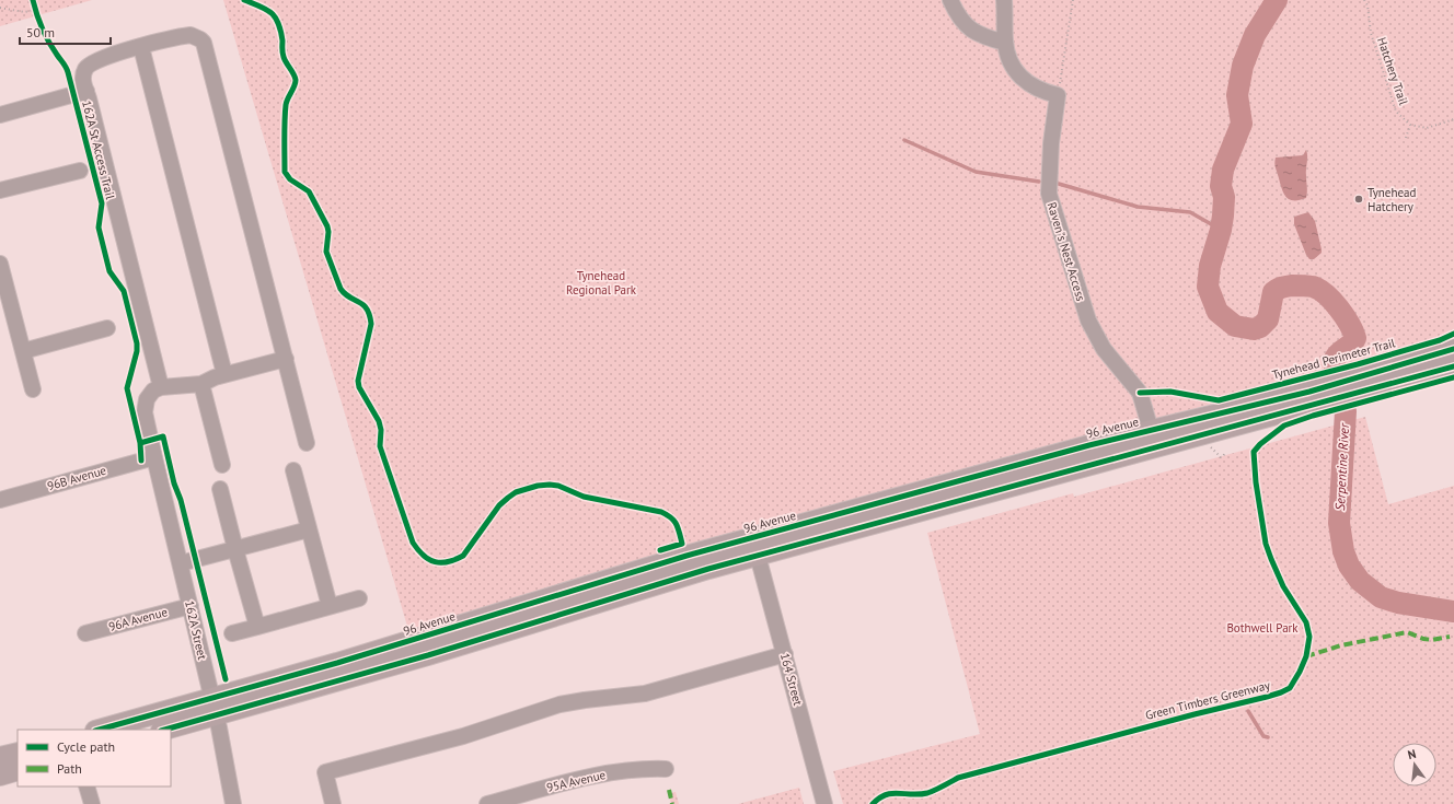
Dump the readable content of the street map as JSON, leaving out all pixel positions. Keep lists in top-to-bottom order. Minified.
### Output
{"streets":{"main road":["96 Avenue"],"street":["Raven\"s Nest Access","96B Avenue","96A Avenue","162A Street","164 Street","95A Avenue"],"path":["Hatchery Trail"],"cycle path":["162A St Access Trail","Tynehead Perimeter Trail","Green Timbers Greenway"]},"crossings":[["Raven\"s Nest Access","96 Avenue"],["96 Avenue","162A Street"],["96 Avenue","164 Street"],["96B Avenue","162A Street"],["96A Avenue","162A Street"]],"water":["Serpentine River"],"parks":["Tynehead Regional Park","Bothwell Park"],"places":["Tynehead Hatchery"],"legend":["Cycle path","Path"],"scale_bar":"50 m","north":"top"}
